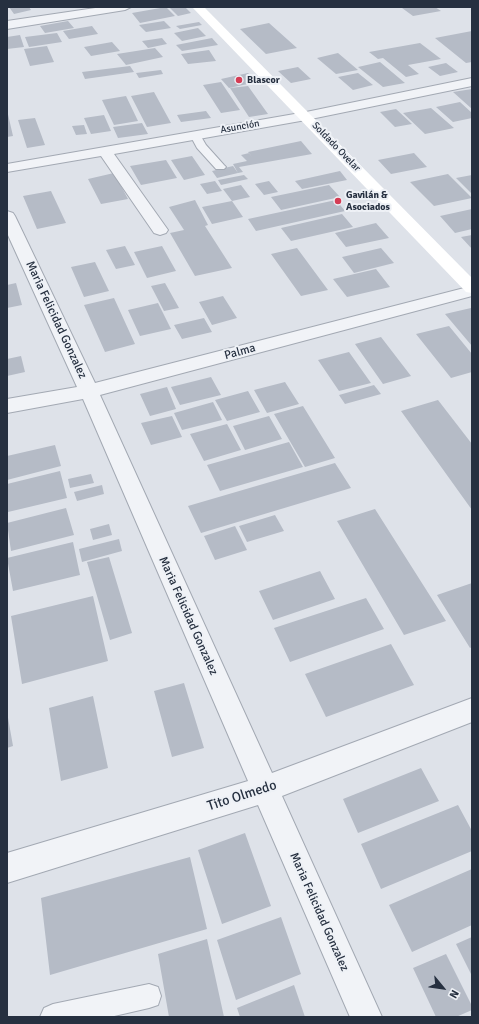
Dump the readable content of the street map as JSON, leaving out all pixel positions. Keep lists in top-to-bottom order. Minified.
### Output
{"streets":{"main road":["Soldado Ovelar"],"street":["Asunción","Maria Felicidad Gonzalez","Palma","Tito Olmedo"]},"crossings":[["Asunción","Soldado Ovelar"],["Soldado Ovelar","Palma"],["Maria Felicidad Gonzalez","Palma"],["Maria Felicidad Gonzalez","Tito Olmedo"]],"places":["Blascor","Gavilán & Asociados"],"north":"bottom right"}
